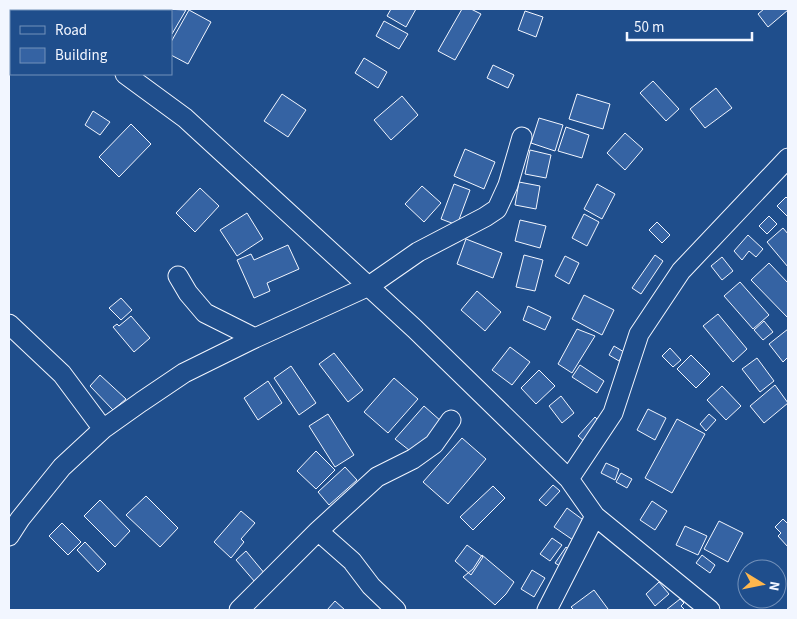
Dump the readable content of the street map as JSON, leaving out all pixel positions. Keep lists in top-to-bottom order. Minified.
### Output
{"legend":["Road","Building"],"scale_bar":"50 m","north":"right"}
